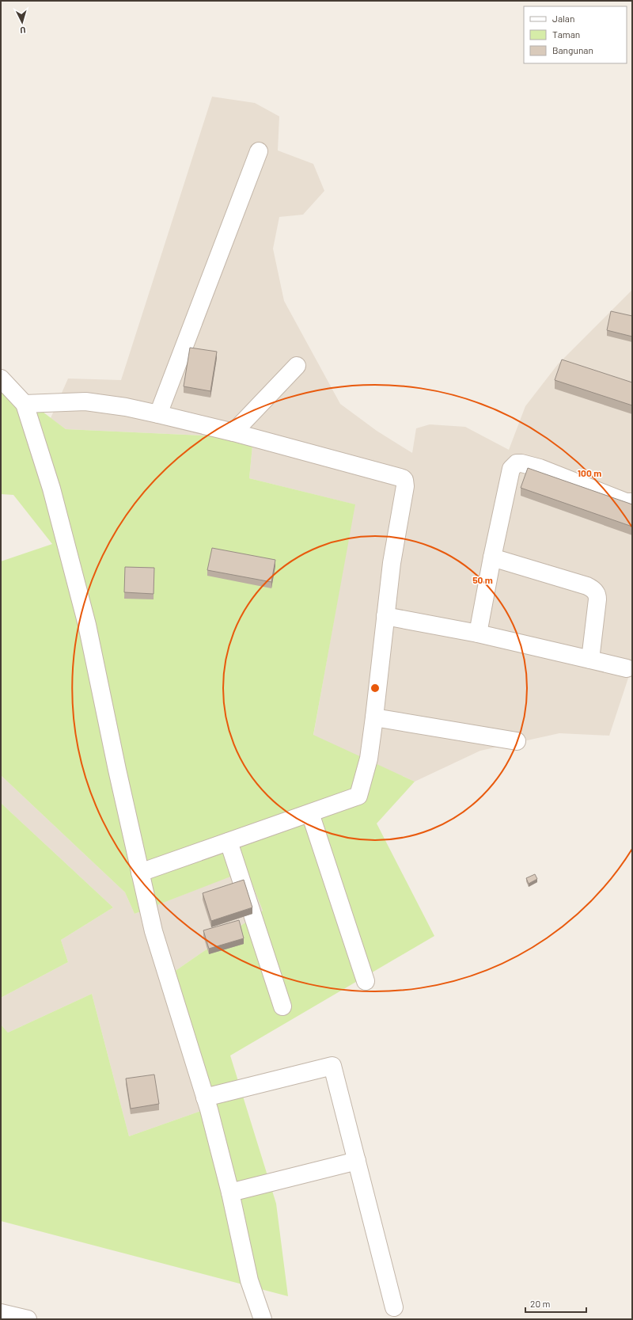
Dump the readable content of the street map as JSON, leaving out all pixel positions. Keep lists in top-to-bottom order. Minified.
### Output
{"legend":["Jalan","Taman","Bangunan"],"scale_bar":"20 m","north":"bottom","rings":["100 m","50 m"]}
